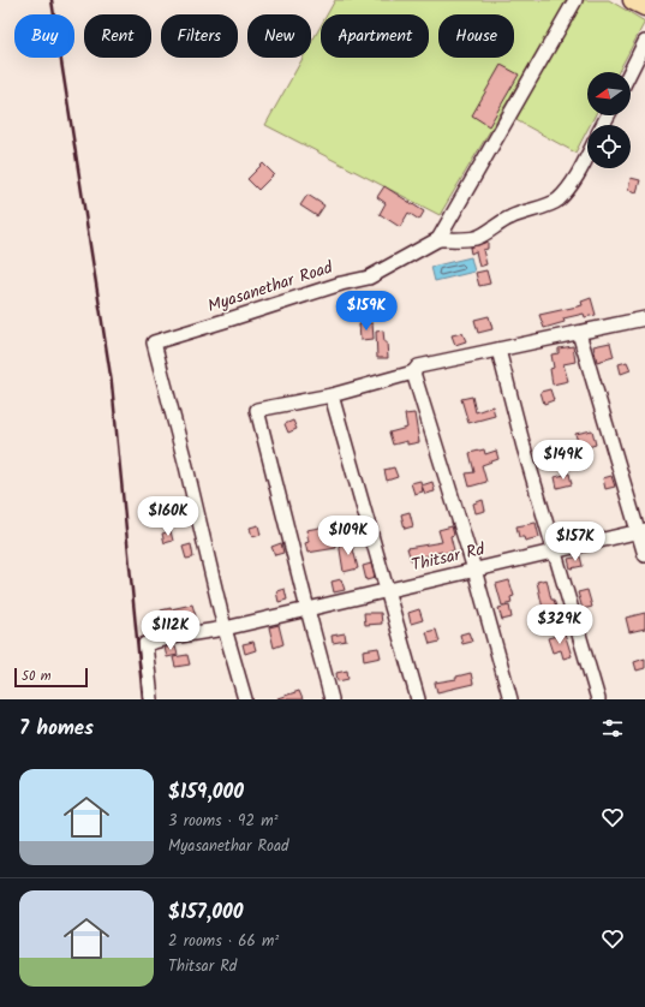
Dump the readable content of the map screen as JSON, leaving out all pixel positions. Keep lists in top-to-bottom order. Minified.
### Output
{"streets":{"street":["Myasanethar Road","Thitsar Rd"]},"crossings":[["Myasanethar Road","Thitsar Rd"]],"scale_bar":"50 m","north":"left","page":{"chip":["Buy","Rent","Filters","New","Apartment","House"],"price":["$159K","$149K","$160K","$109K","$157K","$329K","$112K"],"scale":"50 m","heading":"7 homes","list":[{"name":"$159,000","note":"3 rooms · 92 m² · Myasanethar Road"},{"name":"$157,000","note":"2 rooms · 66 m² · Thitsar Rd"}]}}
